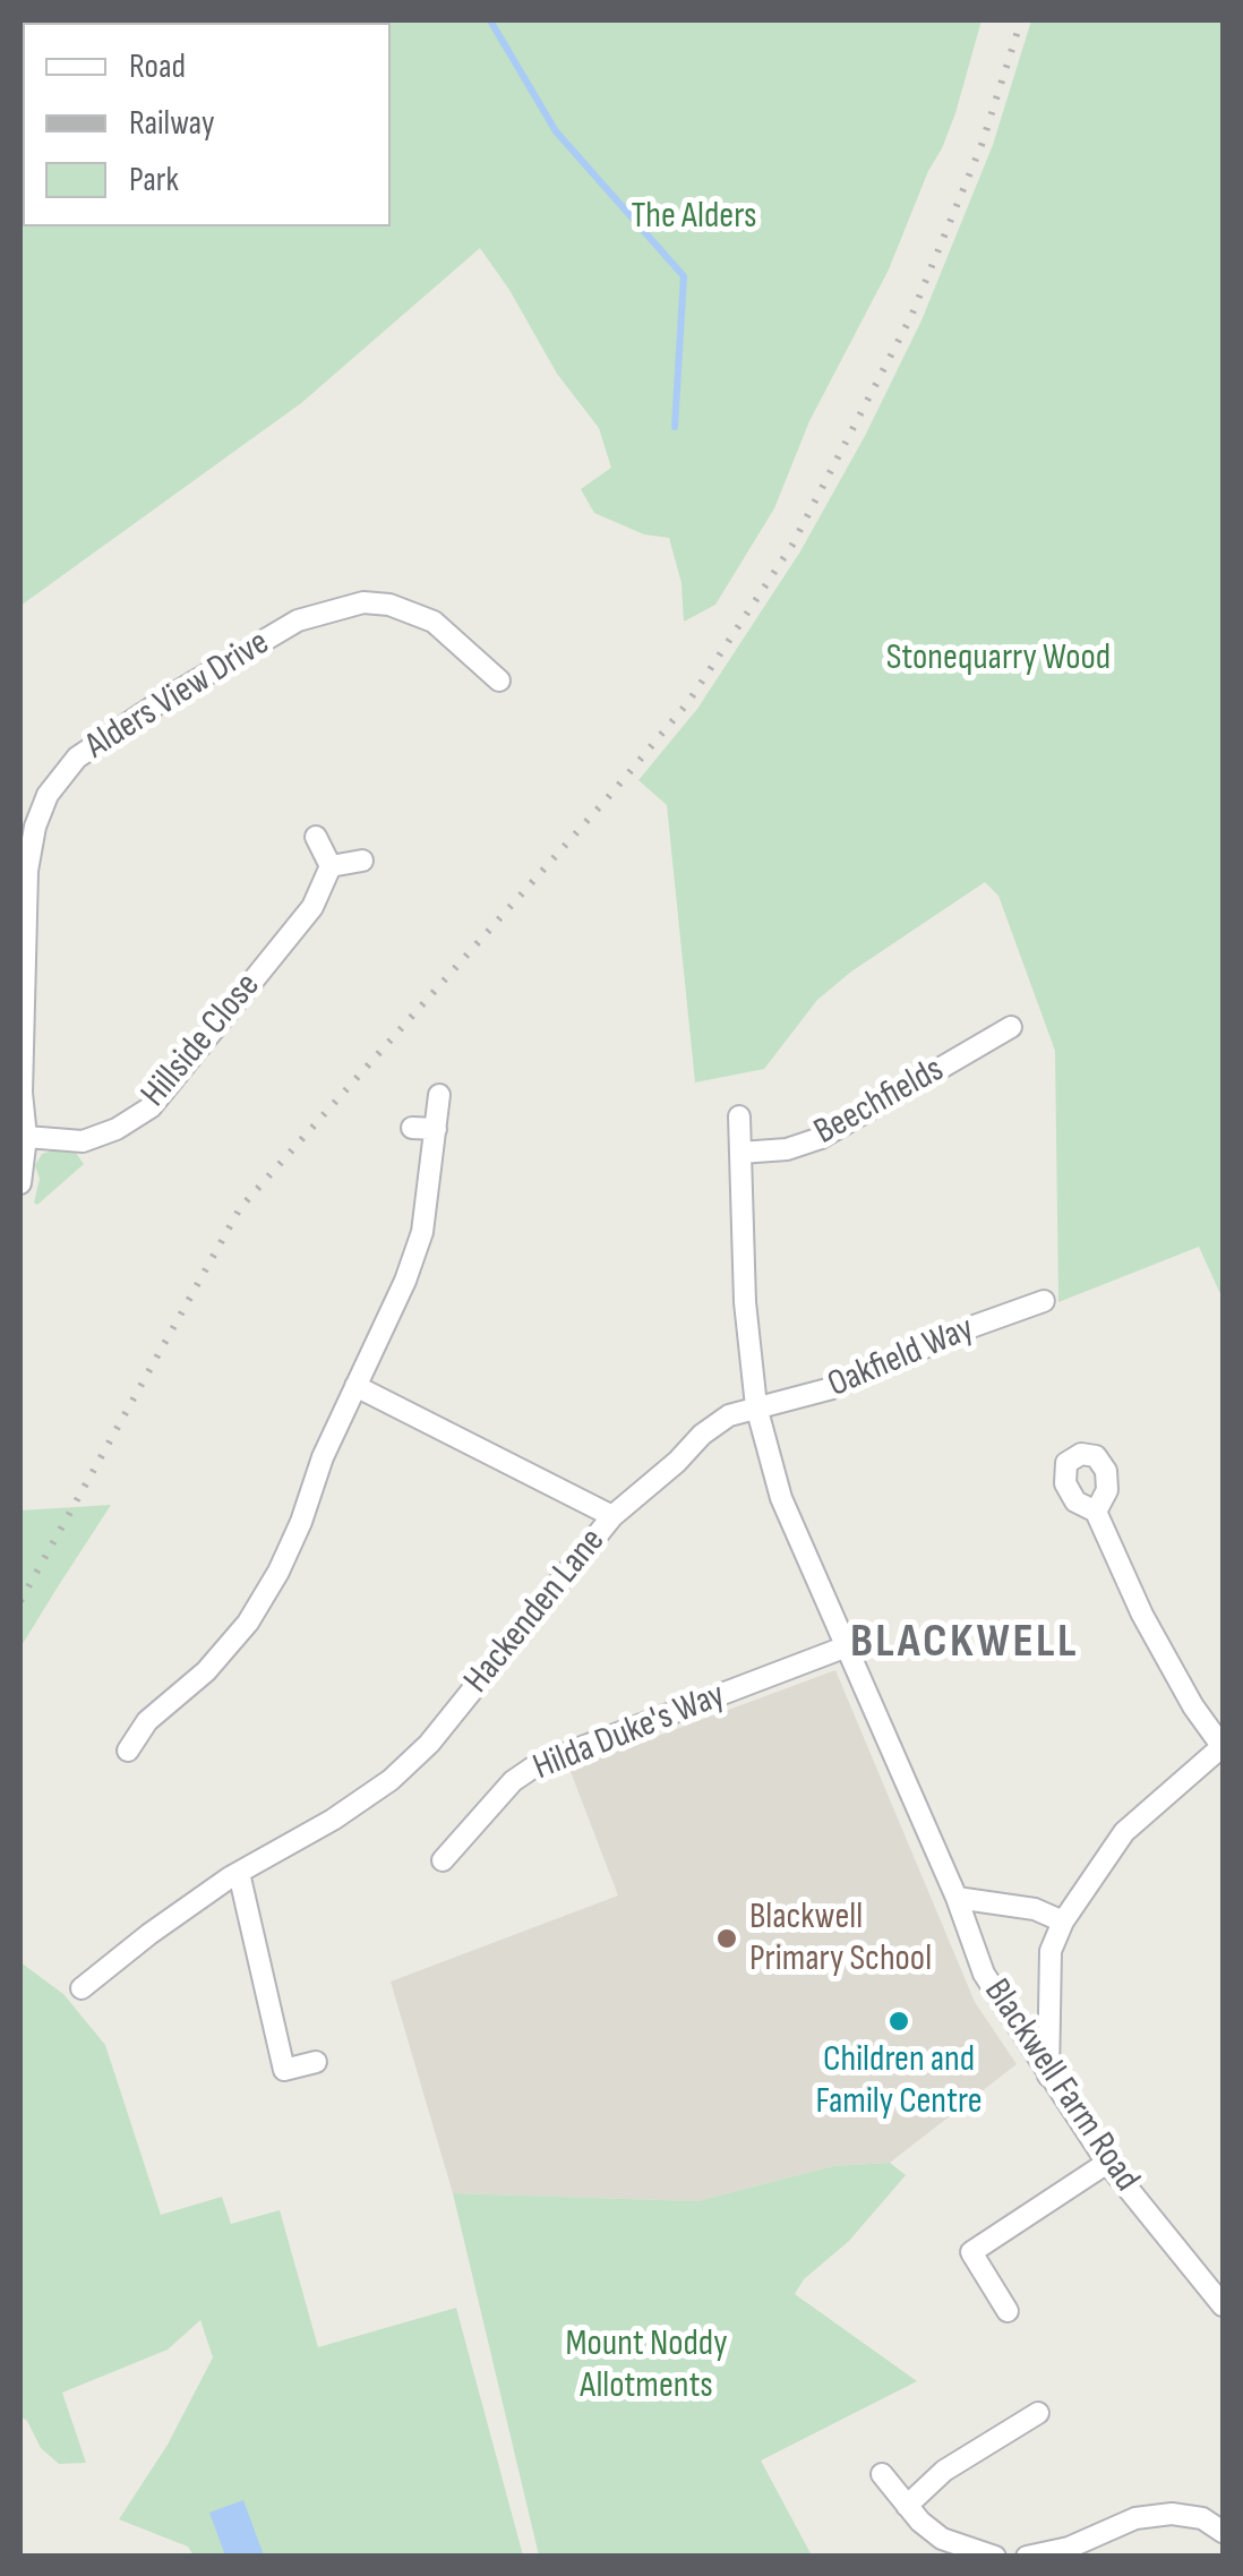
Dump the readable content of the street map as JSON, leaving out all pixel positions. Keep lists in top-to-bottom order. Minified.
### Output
{"streets":{"street":["Alders View Drive","Hillside Close","Beechfields","Oakfield Way","Hackenden Lane","Hilda Duke's Way","Blackwell Farm Road"]},"crossings":[["Alders View Drive","Hillside Close"],["Oakfield Way","Hackenden Lane"],["Oakfield Way","Blackwell Farm Road"],["Hackenden Lane","Blackwell Farm Road"],["Hilda Duke's Way","Blackwell Farm Road"]],"districts":["BLACKWELL"],"parks":["The Alders","Stonequarry Wood","Mount Noddy Allotments"],"places":["Blackwell Primary School","Children and Family Centre"],"legend":["Road","Railway","Park"]}
